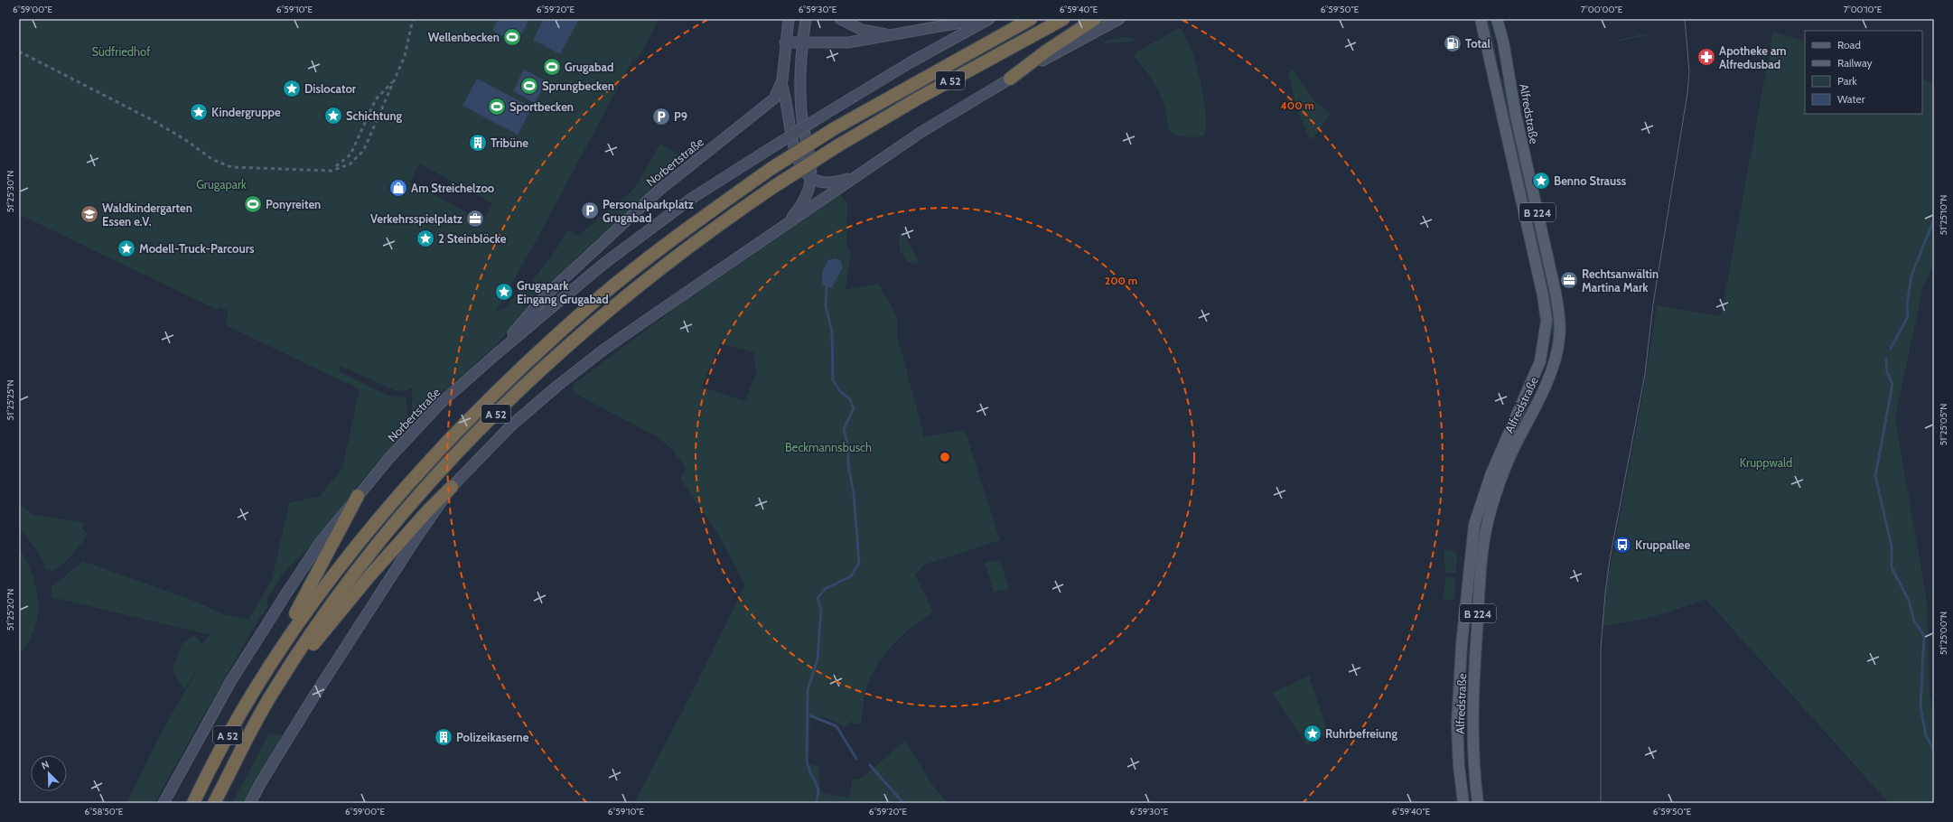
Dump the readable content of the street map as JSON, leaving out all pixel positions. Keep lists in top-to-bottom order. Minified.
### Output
{"streets":{"highway":["A 52"],"main road":["Alfredstraße","Norbertstraße","B 224"]},"parks":["Südfriedhof","Grugapark","Beckmannsbusch","Kruppwald"],"places":{"sports":["Wellenbecken","Grugabad","Sprungbecken","Sportbecken","Ponyreiten"],"fuel station":["Total"],"pharmacy":["Apotheke am Alfredusbad"],"place":["Dislocator","Kindergruppe","Schichtung","Benno Strauss","2 Steinblöcke","Modell-Truck-Parcours","Grugapark Eingang Grugabad","Ruhrbefreiung"],"parking":["P9","Personalparkplatz Grugabad"],"building":["Tribüne","Polizeikaserne"],"shop":["Am Streichelzoo"],"school or university":["Waldkindergarten Essen e.V."],"office":["Verkehrsspielplatz","Rechtsanwältin Martina Mark"],"bus stop":["Kruppallee"]},"legend":["Road","Railway","Park","Water"],"north":"top left","coordinates":["6°59'00\"E","6°59'10\"E","6°59'20\"E","6°59'30\"E","6°59'40\"E","6°59'50\"E","7°00'00\"E","7°00'10\"E","51°25'30\"N","51°25'10\"N","51°25'25\"N","51°25'05\"N","51°25'20\"N","51°25'00\"N","6°58'50\"E"],"rings":["400 m","200 m"]}
